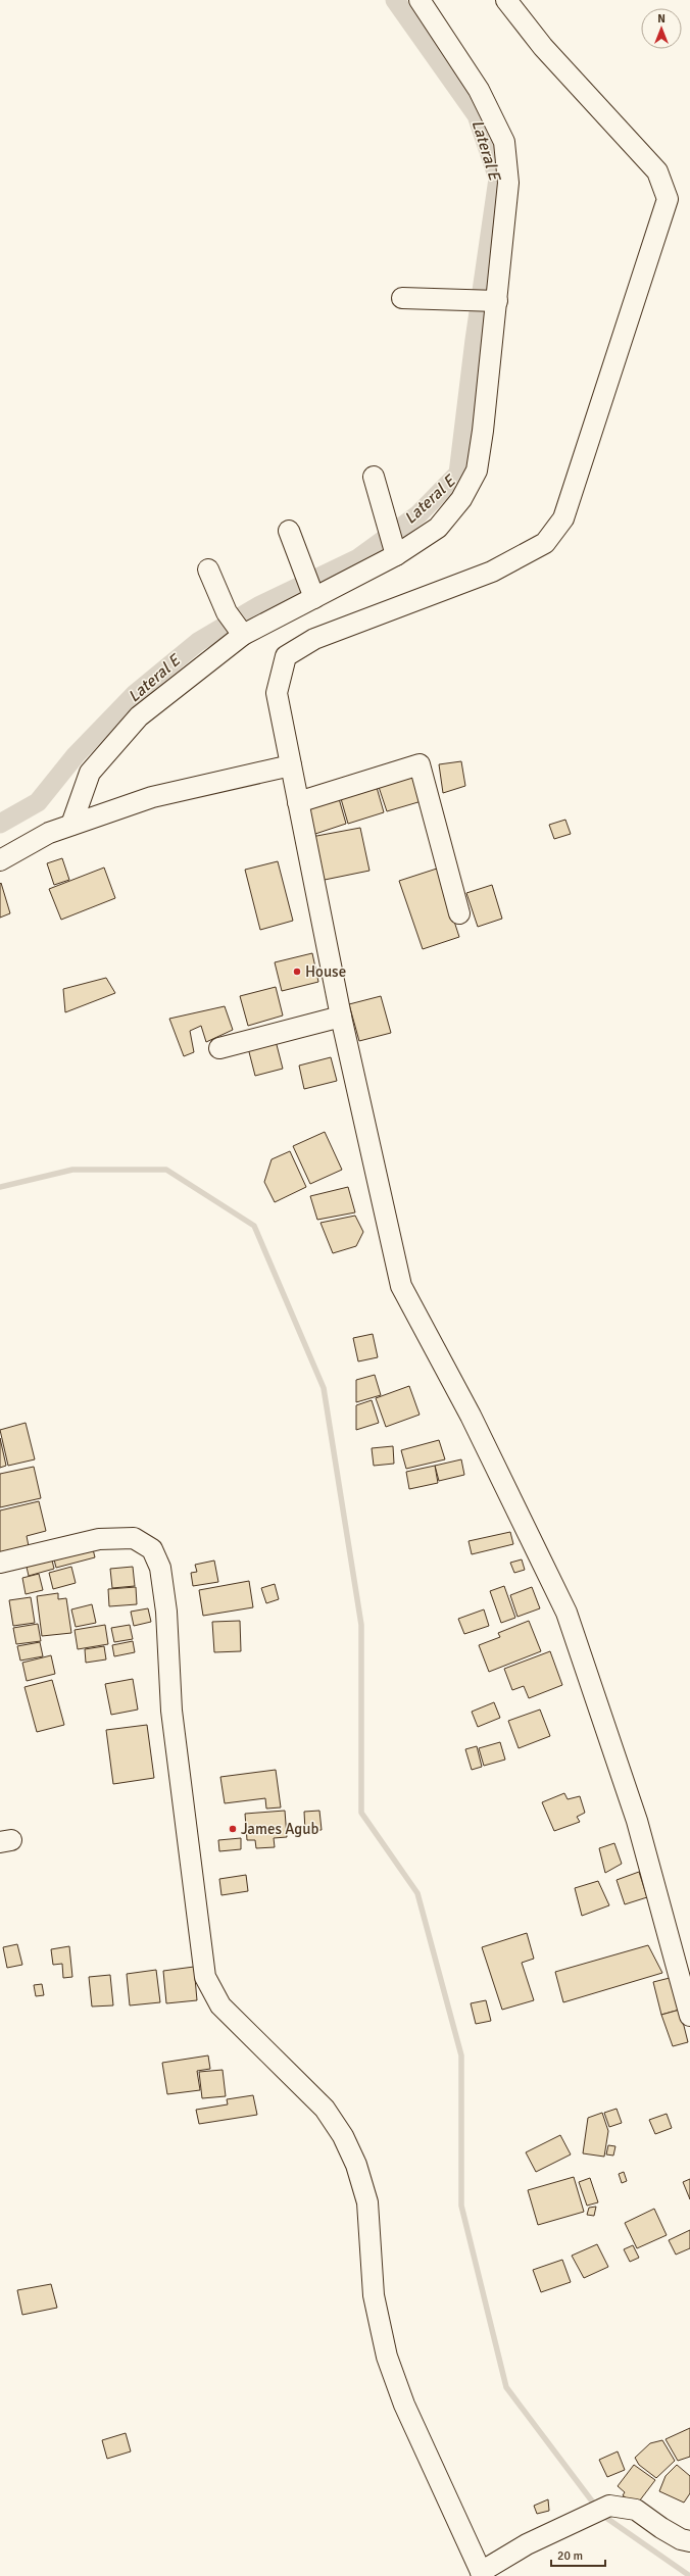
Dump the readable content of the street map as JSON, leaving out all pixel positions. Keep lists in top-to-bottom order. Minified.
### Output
{"water":["Lateral E"],"places":["House","James Agub"],"scale_bar":"20 m","north":"top"}
